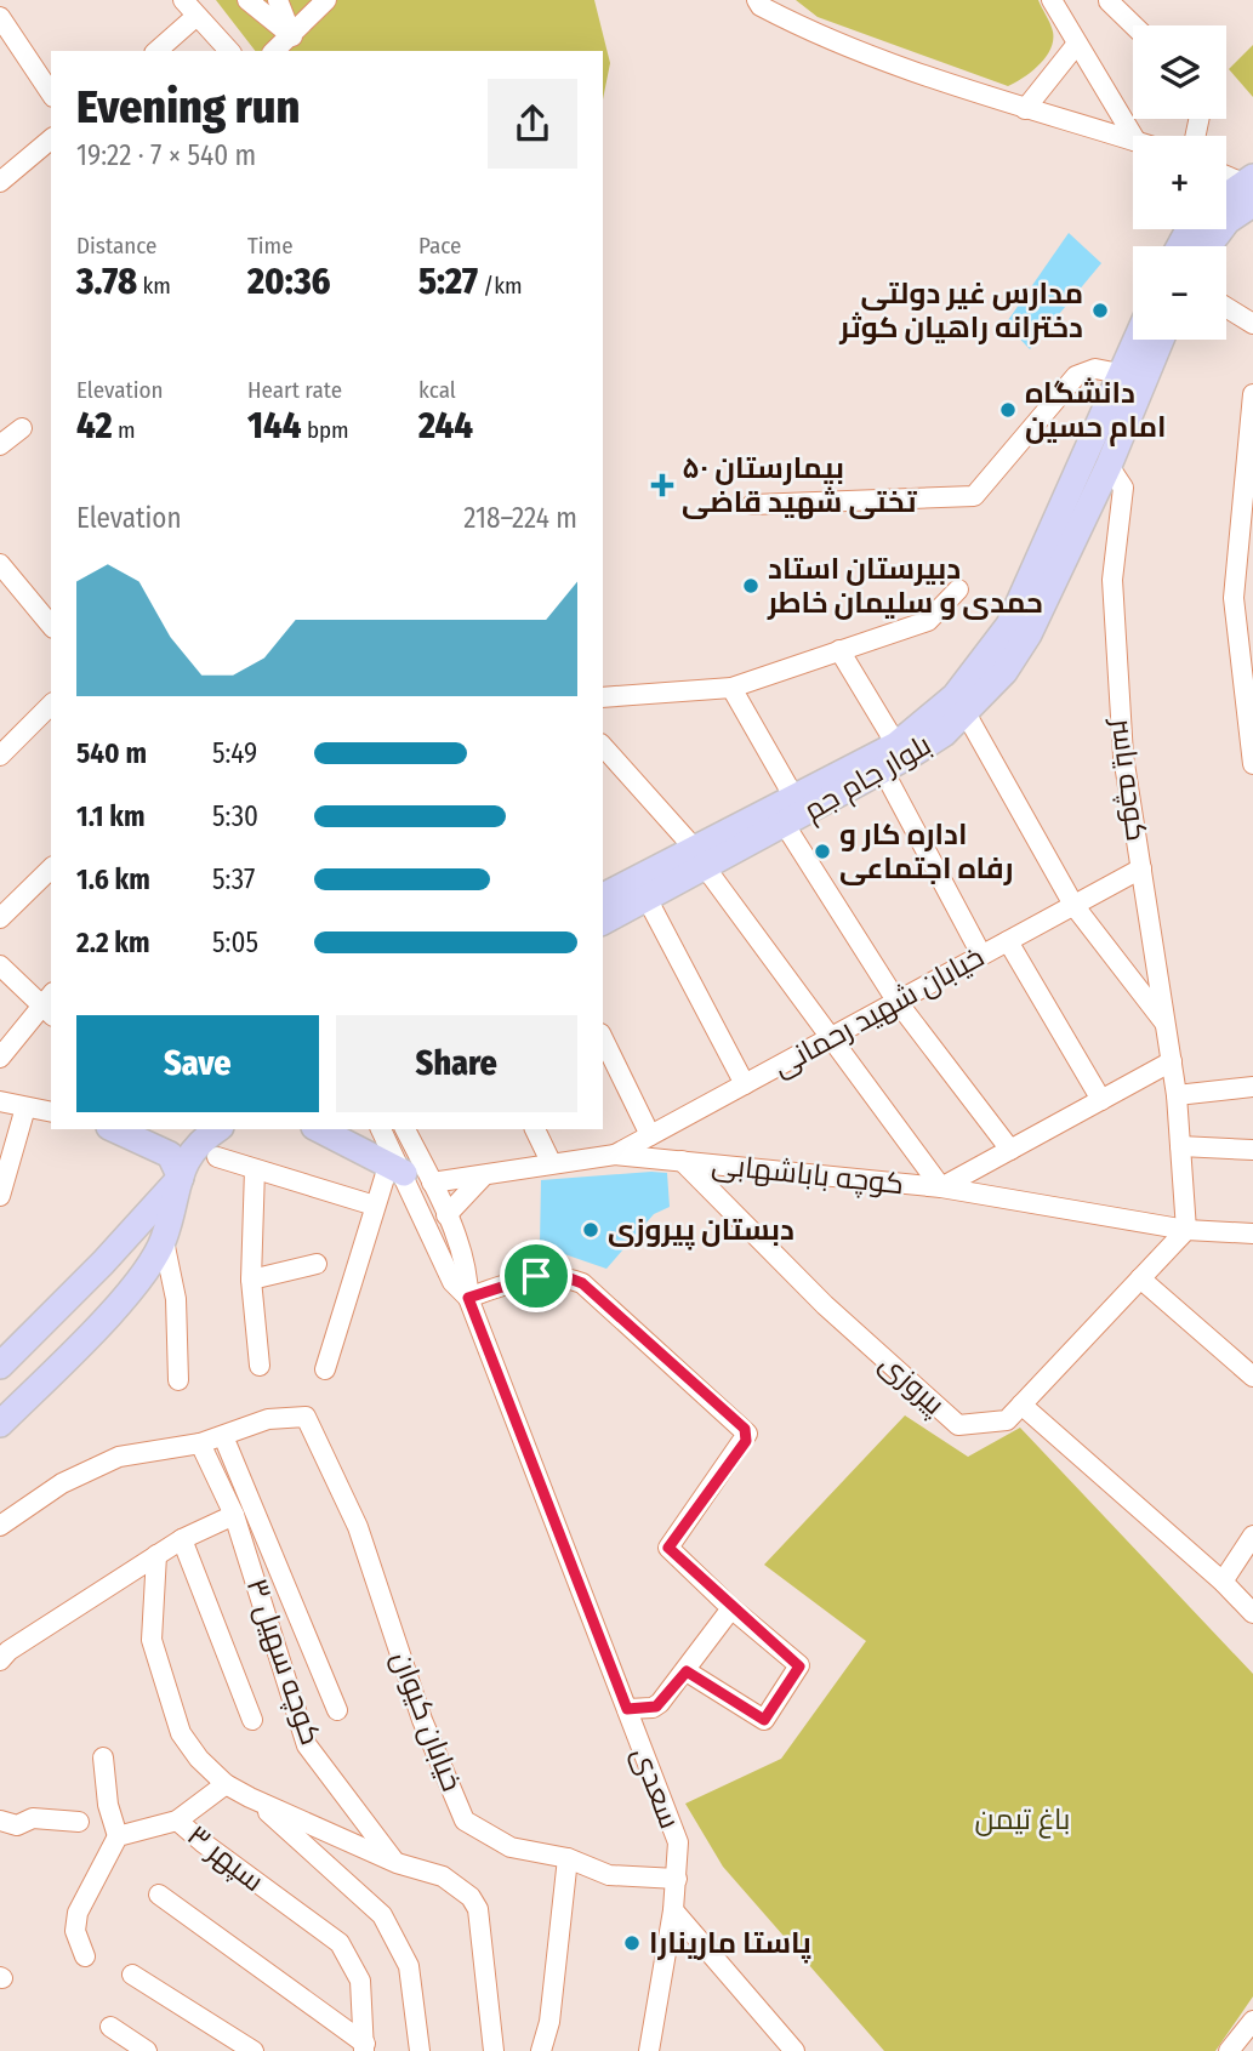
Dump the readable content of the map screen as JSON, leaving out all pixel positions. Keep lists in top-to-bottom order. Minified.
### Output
{"streets":{"main road":["بلوار جام جم"],"street":["کوچه یاسر","خیابان شهید رحمانی","کوچه باباشهابی","پیروزی","کوچه سهیل ۳","خیابان کیوان","سعدی","سپهر ۳"]},"crossings":[["بلوار جام جم","کوچه یاسر"],["کوچه یاسر","خیابان شهید رحمانی"],["کوچه یاسر","کوچه باباشهابی"],["کوچه یاسر","پیروزی"],["خیابان شهید رحمانی","کوچه باباشهابی"],["کوچه باباشهابی","پیروزی"],["کوچه باباشهابی","سعدی"],["کوچه سهیل ۳","خیابان کیوان"],["خیابان کیوان","سعدی"]],"parks":["باغ تیمن"],"places":{"other":["مدارس غیر دولتی دخترانه راهیان کوثر","دانشگاه امام حسین","دبیرستان استاد حمدی و سلیمان خاطر","اداره کار و رفاه اجتماعی","دبستان پیروزی","پاستا مارینارا"],"health":["بیمارستان ۵۰ تختی شهید قاضی"]},"page":{"map_buttons":["+","−"],"heading":["Evening run","19:22 · 7 × 540 m"],"stats":[["Distance","3.78 km"],["Time","20:36"],["Pace","5:27 /km"],["Elevation","42 m"],["Heart rate","144 bpm"],["kcal","244"]],"chart":["Elevation","218–224 m"],"list":[{"name":"540 m","note":"5:49"},{"name":"1.1 km","note":"5:30"},{"name":"1.6 km","note":"5:37"},{"name":"2.2 km","note":"5:05"}],"buttons":["Save","Share"]}}
